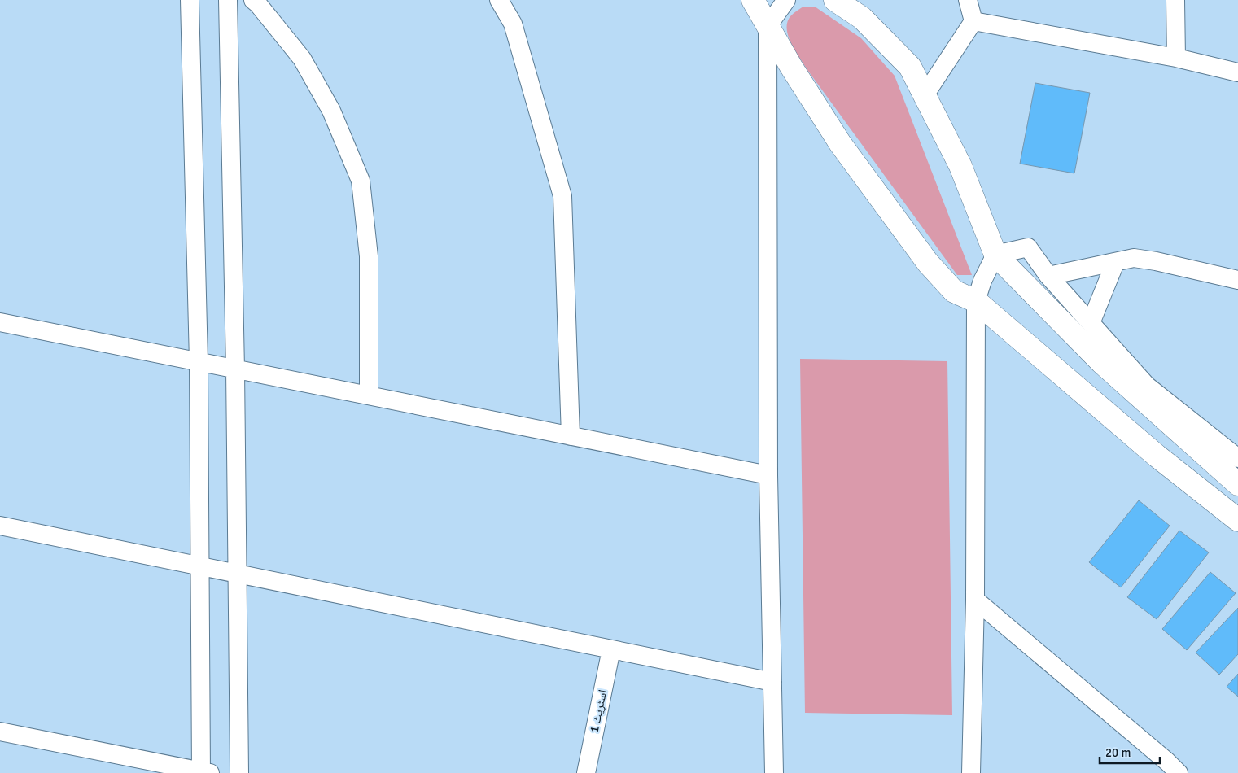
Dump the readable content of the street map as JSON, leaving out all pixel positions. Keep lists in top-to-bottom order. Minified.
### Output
{"streets":{"street":["اسٹریٹ 1"]},"scale_bar":"20 m"}
